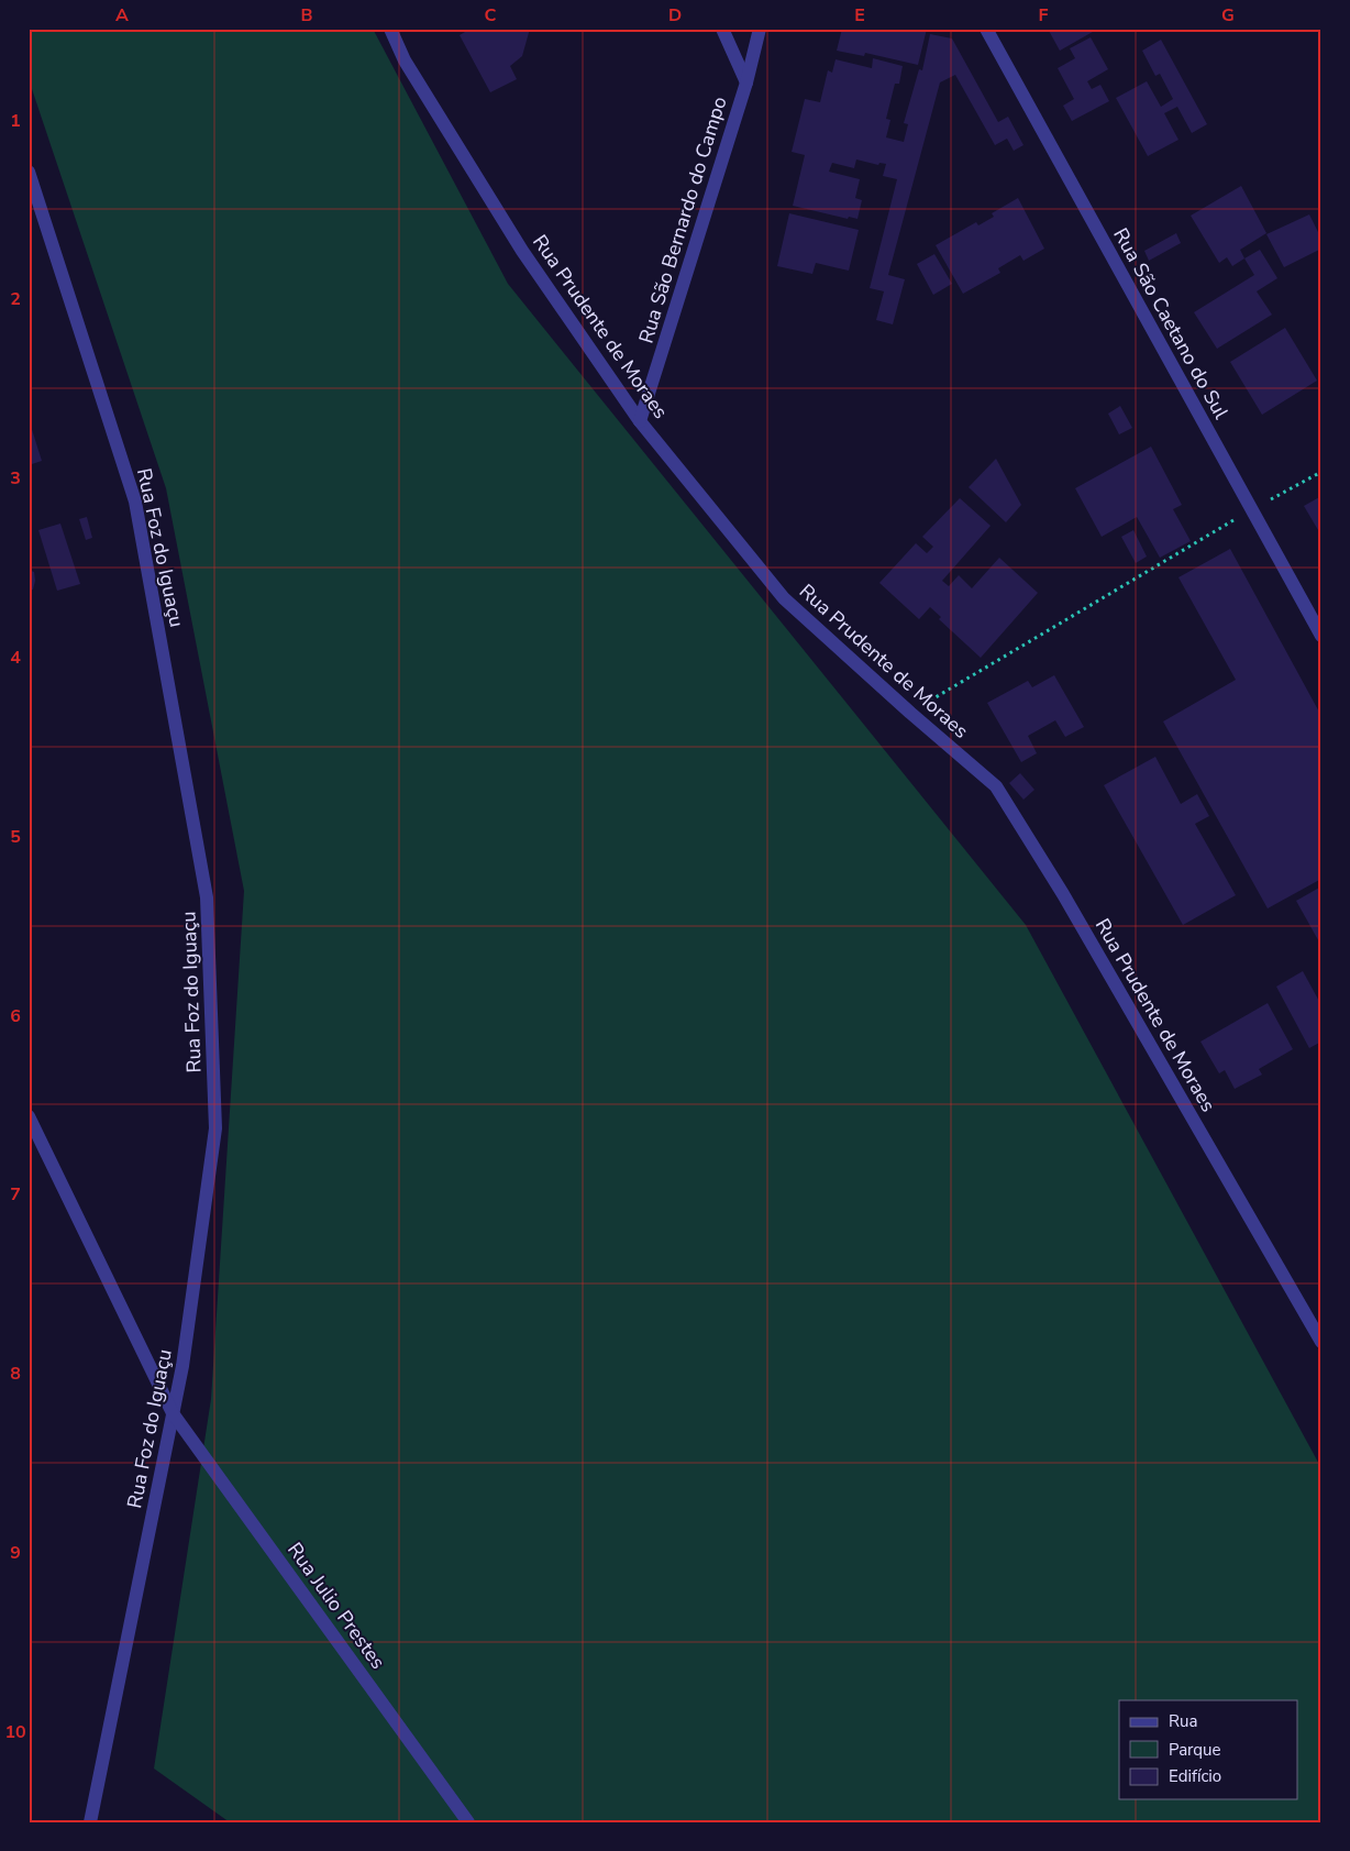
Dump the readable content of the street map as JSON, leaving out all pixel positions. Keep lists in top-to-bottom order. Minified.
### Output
{"streets":{"street":["Rua São Bernardo do Campo","Rua São Caetano do Sul","Rua Prudente de Moraes","Rua Foz do Iguaçu","Rua Julio Prestes"]},"crossings":[["Rua São Bernardo do Campo","Rua Prudente de Moraes"],["Rua Foz do Iguaçu","Rua Julio Prestes"]],"legend":["Rua","Parque","Edifício"],"grid":{"columns":["A","B","C","D","E","F","G"],"rows":["1","2","3","4","5","6","7","8","9","10"]}}
